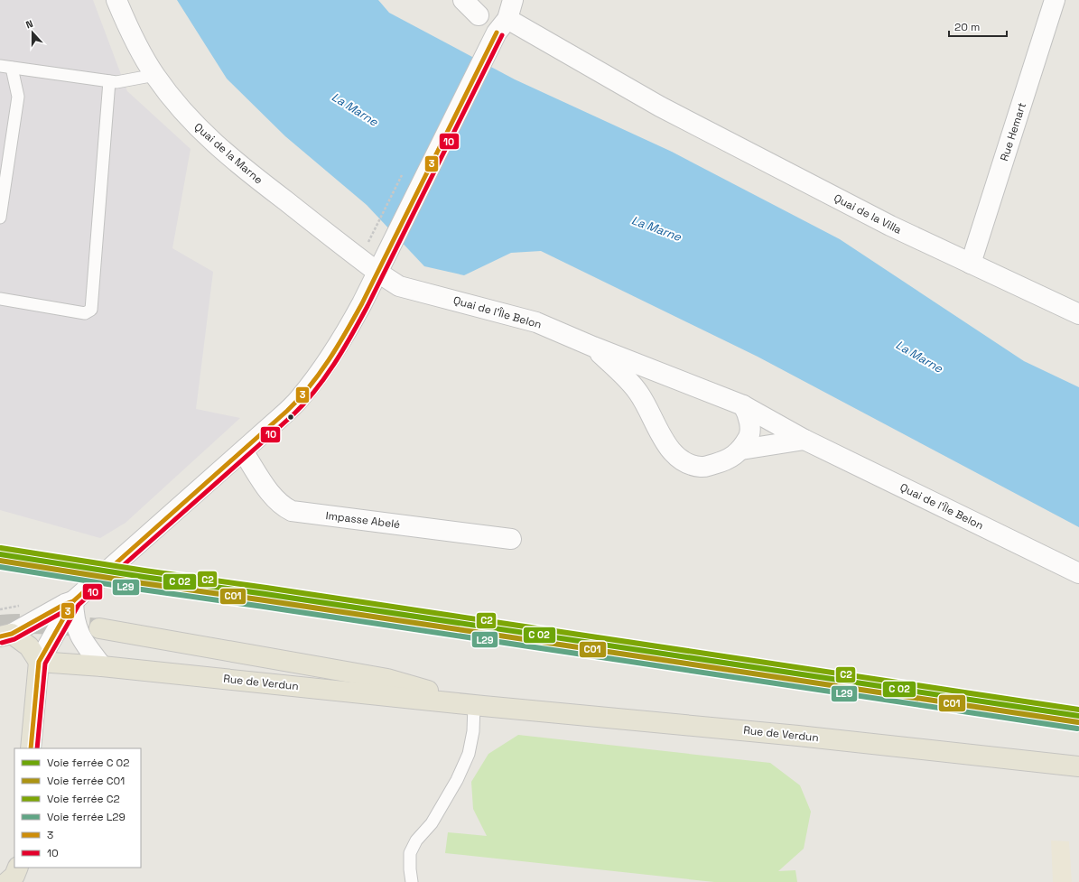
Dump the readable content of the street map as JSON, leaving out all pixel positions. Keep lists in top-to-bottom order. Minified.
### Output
{"streets":{"main road":["Rue de Verdun"],"street":["Rue Hemart","Quai de la Marne","Quai de la Villa","Quai de l'Île Belon","Impasse Abelé"]},"crossings":[["Rue Hemart","Quai de la Villa"],["Quai de la Marne","Quai de l'Île Belon"]],"water":["La Marne"],"lines":["transit line 3","transit line 10","rail line C2","rail line C01","rail line L29"],"legend":["Voie ferrée C 02","Voie ferrée C01","Voie ferrée C2","Voie ferrée L29","3","10"],"scale_bar":"20 m","north":"top"}
